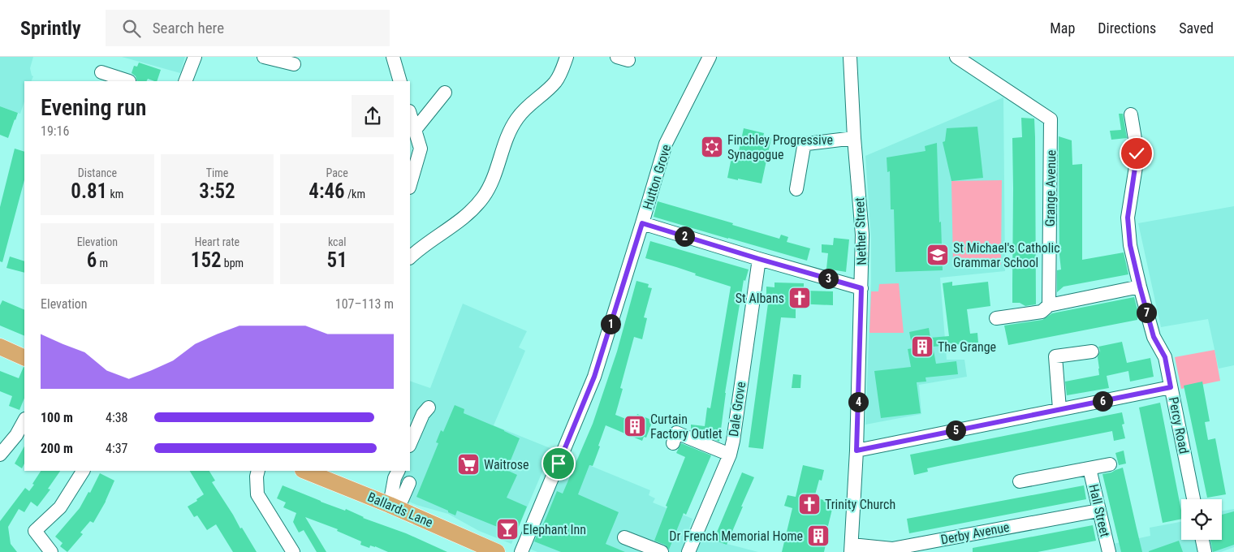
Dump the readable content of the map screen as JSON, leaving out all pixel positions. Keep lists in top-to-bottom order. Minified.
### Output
{"streets":{"main road":["Ballards Lane"],"street":["Hutton Grove","Grange Avenue","Nether Street","Dale Grove","Percy Road","Hall Street","Derby Avenue"]},"crossings":[["Nether Street","Derby Avenue"],["Hall Street","Derby Avenue"]],"places":{"synagogue":["Finchley Progressive Synagogue"],"school or university":["St Michael's Catholic Grammar School"],"church":["St Albans","Trinity Church"],"building":["The Grange","Curtain Factory Outlet","Dr French Memorial Home"],"supermarket":["Waitrose"],"bar":["Elephant Inn"]},"page":{"header":"Sprintly","search":"Search here","nav":["Map","Directions","Saved"],"heading":["Evening run","19:16"],"stats":[["Distance","0.81 km"],["Time","3:52"],["Pace","4:46 /km"],["Elevation","6 m"],["Heart rate","152 bpm"],["kcal","51"]],"pins":["2","3","7","1","6","4","5"],"chart":["Elevation","107–113 m"],"list":[{"name":"100 m","note":"4:38"},{"name":"200 m","note":"4:37"}]}}
